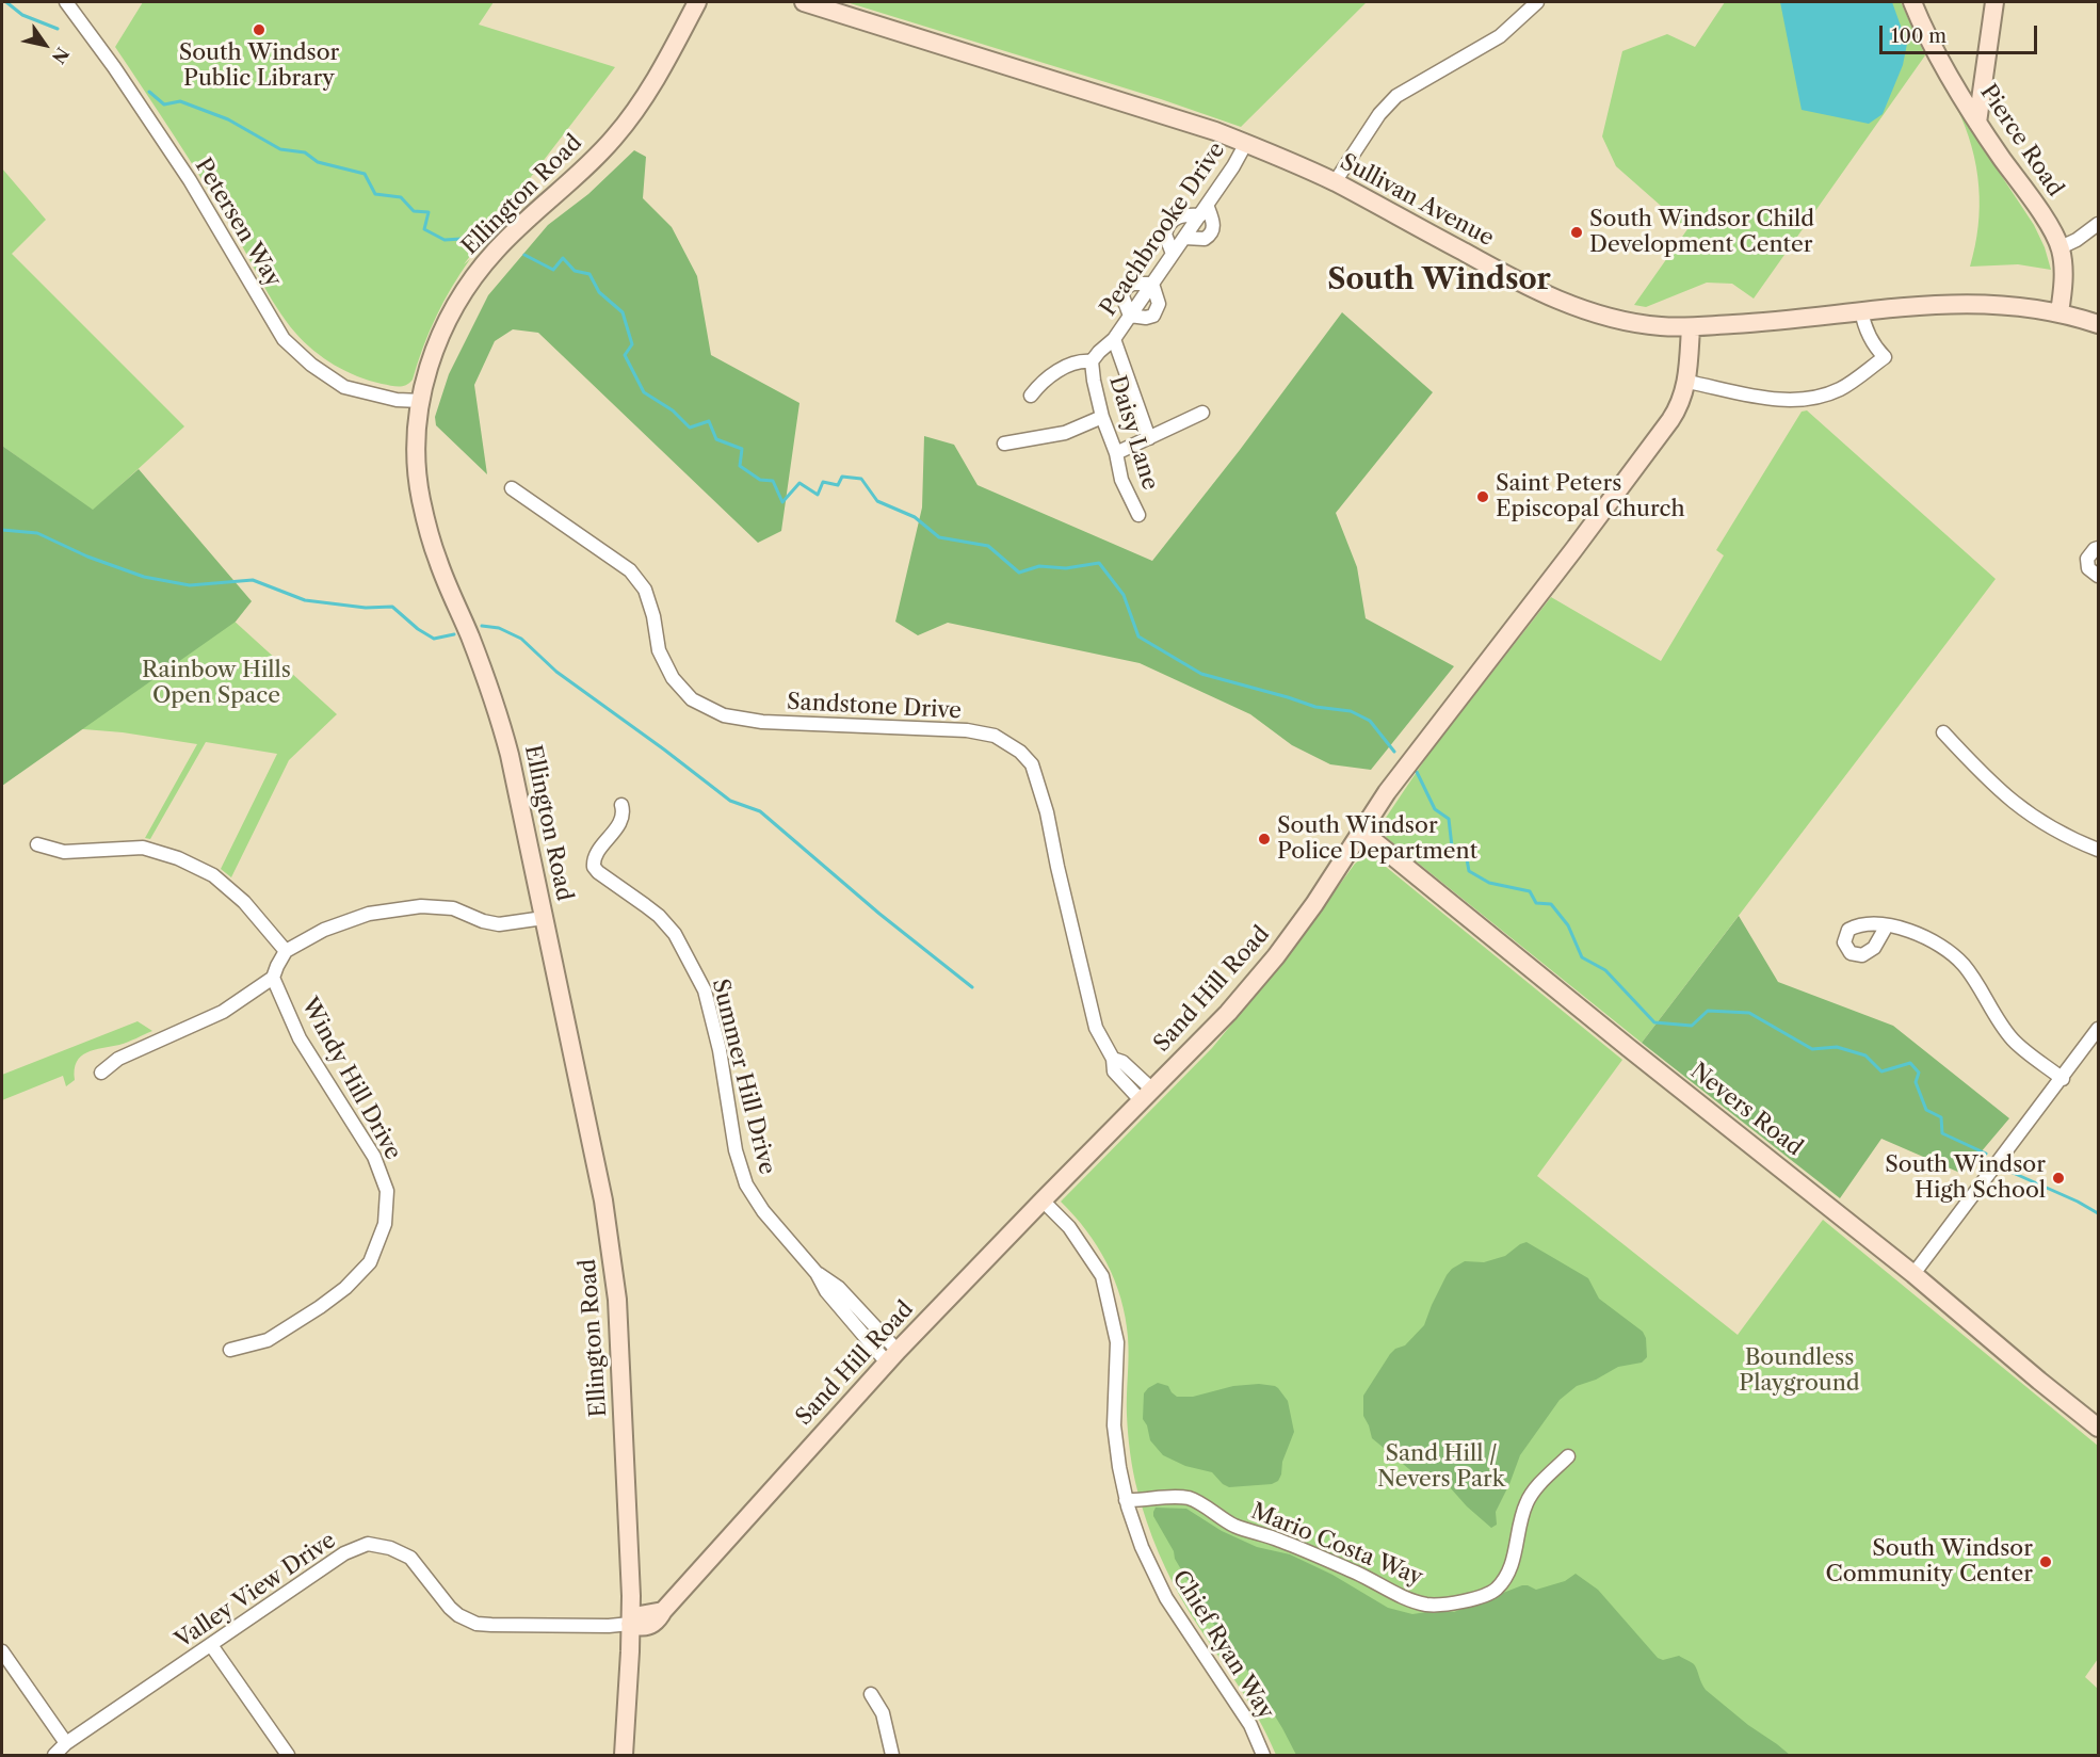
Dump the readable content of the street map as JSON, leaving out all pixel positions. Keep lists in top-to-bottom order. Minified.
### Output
{"streets":{"main road":["Pierce Road","Ellington Road","Sullivan Avenue","Sand Hill Road","Nevers Road"],"street":["Petersen Way","Peachbrooke Drive","Daisy Lane","Sandstone Drive","Summer Hill Drive","Windy Hill Drive","Mario Costa Way","Valley View Drive","Chief Ryan Way"]},"crossings":[["Pierce Road","Sullivan Avenue"],["Ellington Road","Petersen Way"],["Ellington Road","Sand Hill Road"],["Ellington Road","Valley View Drive"],["Sullivan Avenue","Peachbrooke Drive"],["Sullivan Avenue","Sand Hill Road"],["Peachbrooke Drive","Daisy Lane"],["Sandstone Drive","Sand Hill Road"],["Sand Hill Road","Summer Hill Drive"],["Sand Hill Road","Nevers Road"],["Sand Hill Road","Valley View Drive"],["Sand Hill Road","Chief Ryan Way"],["Mario Costa Way","Chief Ryan Way"]],"districts":["South Windsor"],"parks":["Rainbow Hills Open Space","Boundless Playground","Sand Hill / Nevers Park"],"places":["South Windsor Public Library","South Windsor Child Development Center","Saint Peters Episcopal Church","South Windsor Police Department","South Windsor High School","South Windsor Community Center"],"scale_bar":"100 m","north":"bottom right"}
